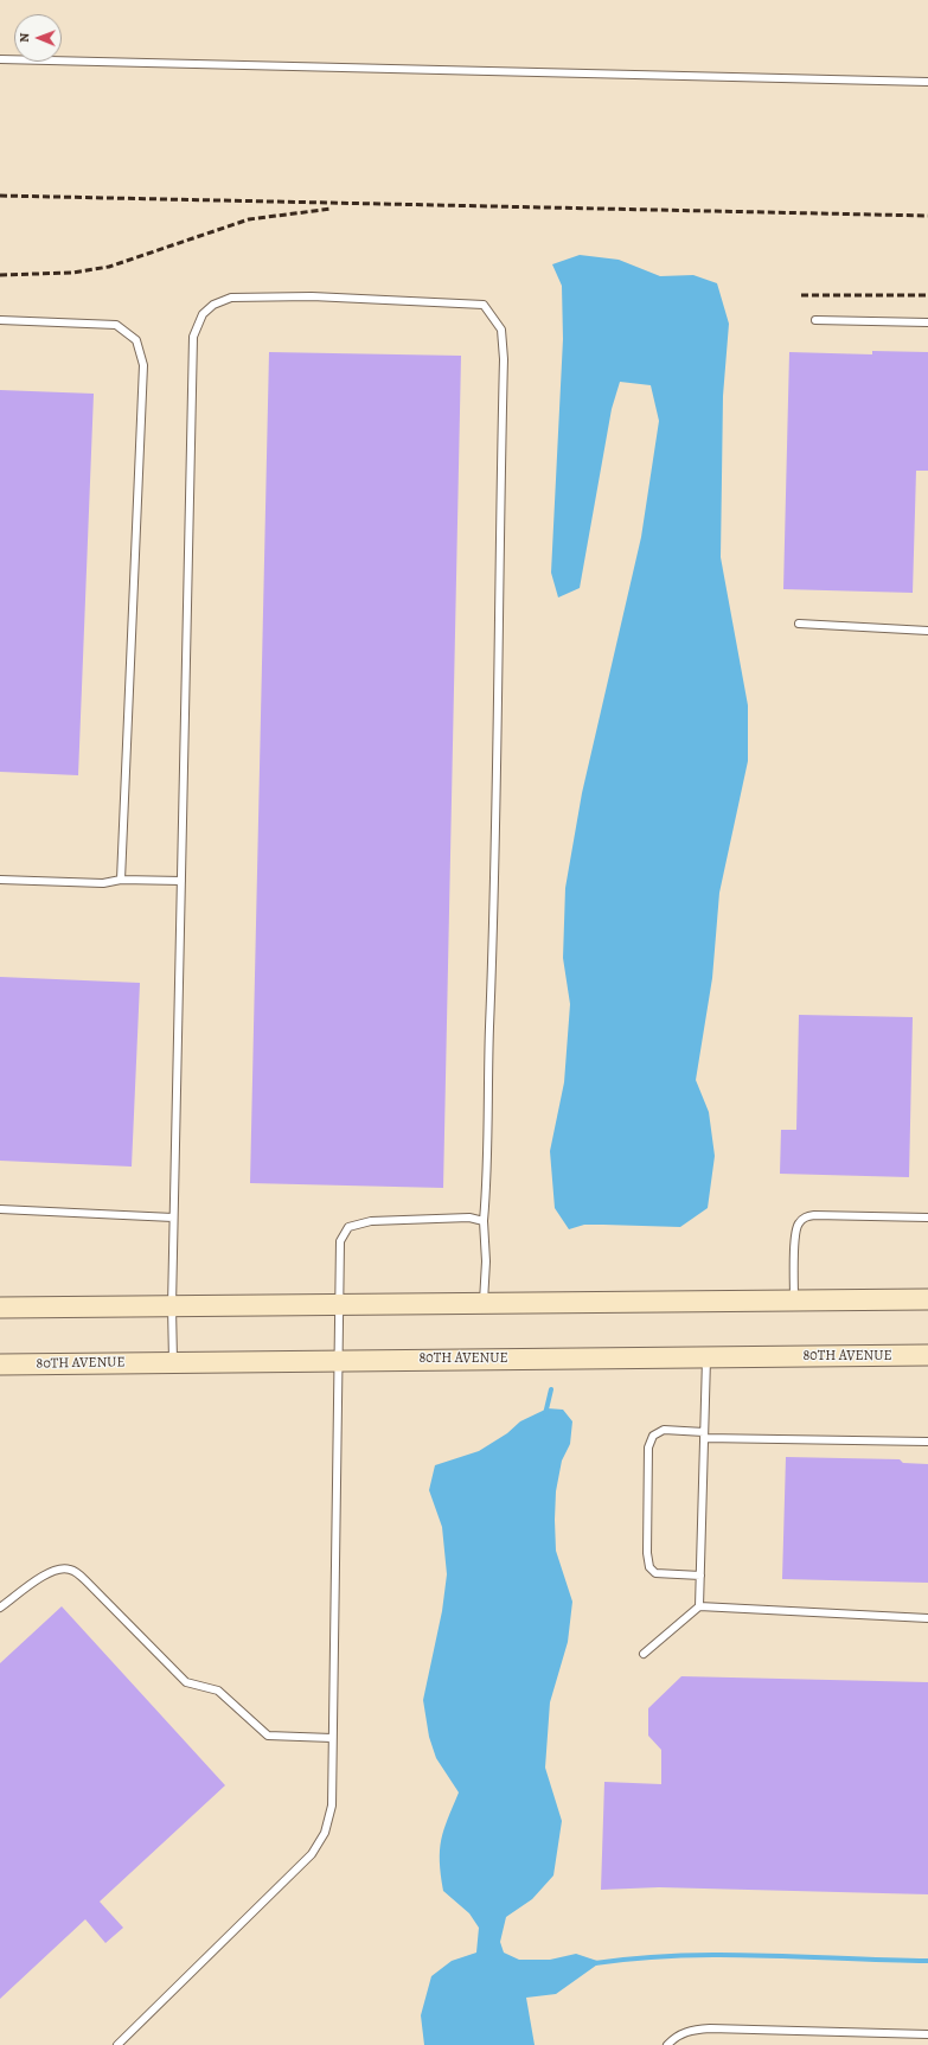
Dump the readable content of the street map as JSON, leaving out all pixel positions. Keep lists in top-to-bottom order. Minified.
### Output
{"streets":{"street":["80TH AVENUE"]},"north":"left"}
